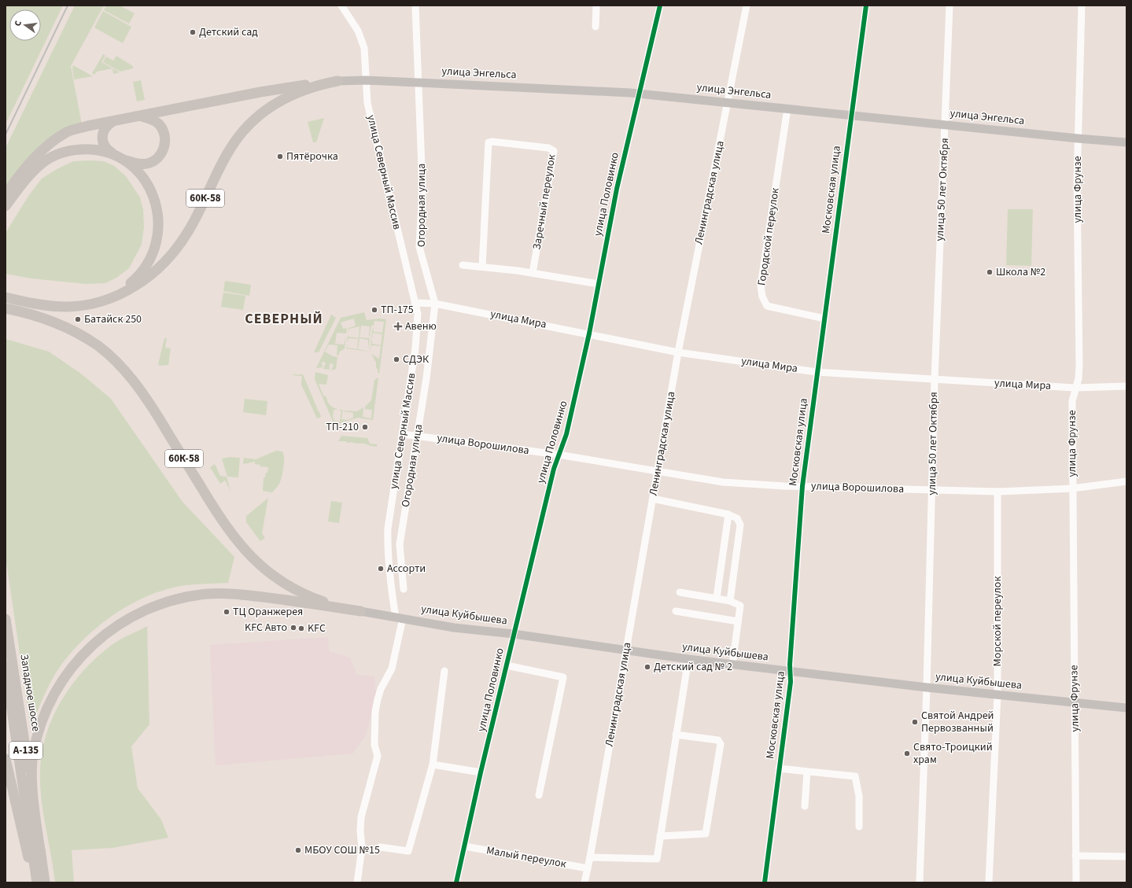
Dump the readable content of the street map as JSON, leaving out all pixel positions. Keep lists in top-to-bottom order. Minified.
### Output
{"streets":{"highway":["60К-58","Западное шоссе","А-135"],"main road":["улица Энгельса","улица Куйбышева"],"street":["улица Северный Массив","Московская улица","улица 50 лет Октября","улица Фрунзе","Ленинградская улица","улица Половинко","Заречный переулок","Огородная улица","Городской переулок","улица Мира","улица Ворошилова","Морской переулок","Малый переулок"]},"crossings":[["улица Энгельса","улица Северный Массив"],["улица Энгельса","Московская улица"],["улица Энгельса","улица 50 лет Октября"],["улица Энгельса","улица Фрунзе"],["улица Энгельса","Ленинградская улица"],["улица Энгельса","улица Половинко"],["улица Энгельса","60К-58"],["улица Энгельса","Огородная улица"],["улица Энгельса","Городской переулок"],["улица Северный Массив","улица Мира"],["улица Северный Массив","улица Ворошилова"],["улица Северный Массив","улица Куйбышева"],["Московская улица","Городской переулок"],["Московская улица","улица Мира"],["Московская улица","улица Ворошилова"],["Московская улица","улица Куйбышева"],["улица 50 лет Октября","улица Мира"],["улица 50 лет Октября","улица Ворошилова"],["улица 50 лет Октября","улица Куйбышева"],["улица Фрунзе","улица Мира"],["улица Фрунзе","улица Ворошилова"],["улица Фрунзе","улица Куйбышева"],["Ленинградская улица","улица Мира"],["Ленинградская улица","улица Ворошилова"],["Ленинградская улица","улица Куйбышева"],["Ленинградская улица","Малый переулок"],["улица Половинко","улица Мира"],["улица Половинко","улица Ворошилова"],["улица Половинко","улица Куйбышева"],["улица Половинко","Малый переулок"],["60К-58","улица Куйбышева"],["Огородная улица","улица Мира"],["Огородная улица","улица Ворошилова"],["улица Ворошилова","Морской переулок"],["улица Куйбышева","Морской переулок"]],"districts":["СЕВЕРНЫЙ"],"places":{"other":["Детский сад","Пятёрочка","Школа №2","ТП-175","Батайск 250","СДЭК","ТП-210","Ассорти","ТЦ Оранжерея","KFC Авто","KFC","Детский сад № 2","Святой Андрей Первозванный","Свято-Троицкий храм","МБОУ СОШ №15"],"health":["Авеню"]},"north":"left"}
